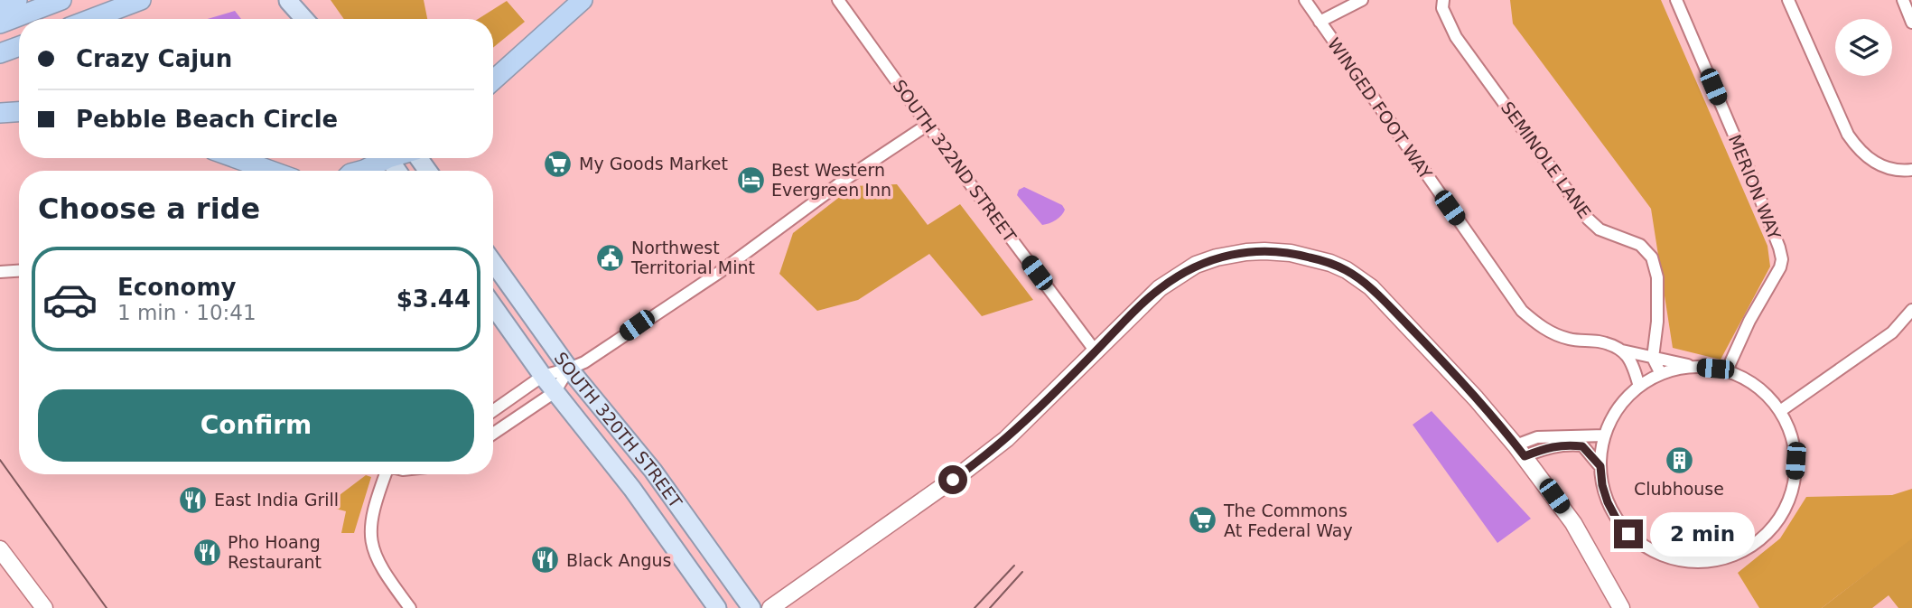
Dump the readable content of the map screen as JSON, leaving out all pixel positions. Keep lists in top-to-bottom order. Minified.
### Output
{"streets":{"main road":["SOUTH 320TH STREET"],"street":["WINGED FOOT WAY","SEMINOLE LANE","SOUTH 322ND STREET","MERION WAY"]},"crossings":[["WINGED FOOT WAY","SEMINOLE LANE"],["WINGED FOOT WAY","MERION WAY"]],"places":{"supermarket":["My Goods Market","The Commons At Federal Way"],"hotel":["Best Western Evergreen Inn"],"public building":["Northwest Territorial Mint"],"building":["Clubhouse"],"restaurant":["East India Grill","Pho Hoang Restaurant","Black Angus"]},"page":{"banner":["Crazy Cajun","Pebble Beach Circle"],"heading":"Choose a ride","list":[{"name":"Economy","note":"1 min · 10:41","value":"$3.44"}],"buttons":"Confirm","bubble":"2 min"}}
